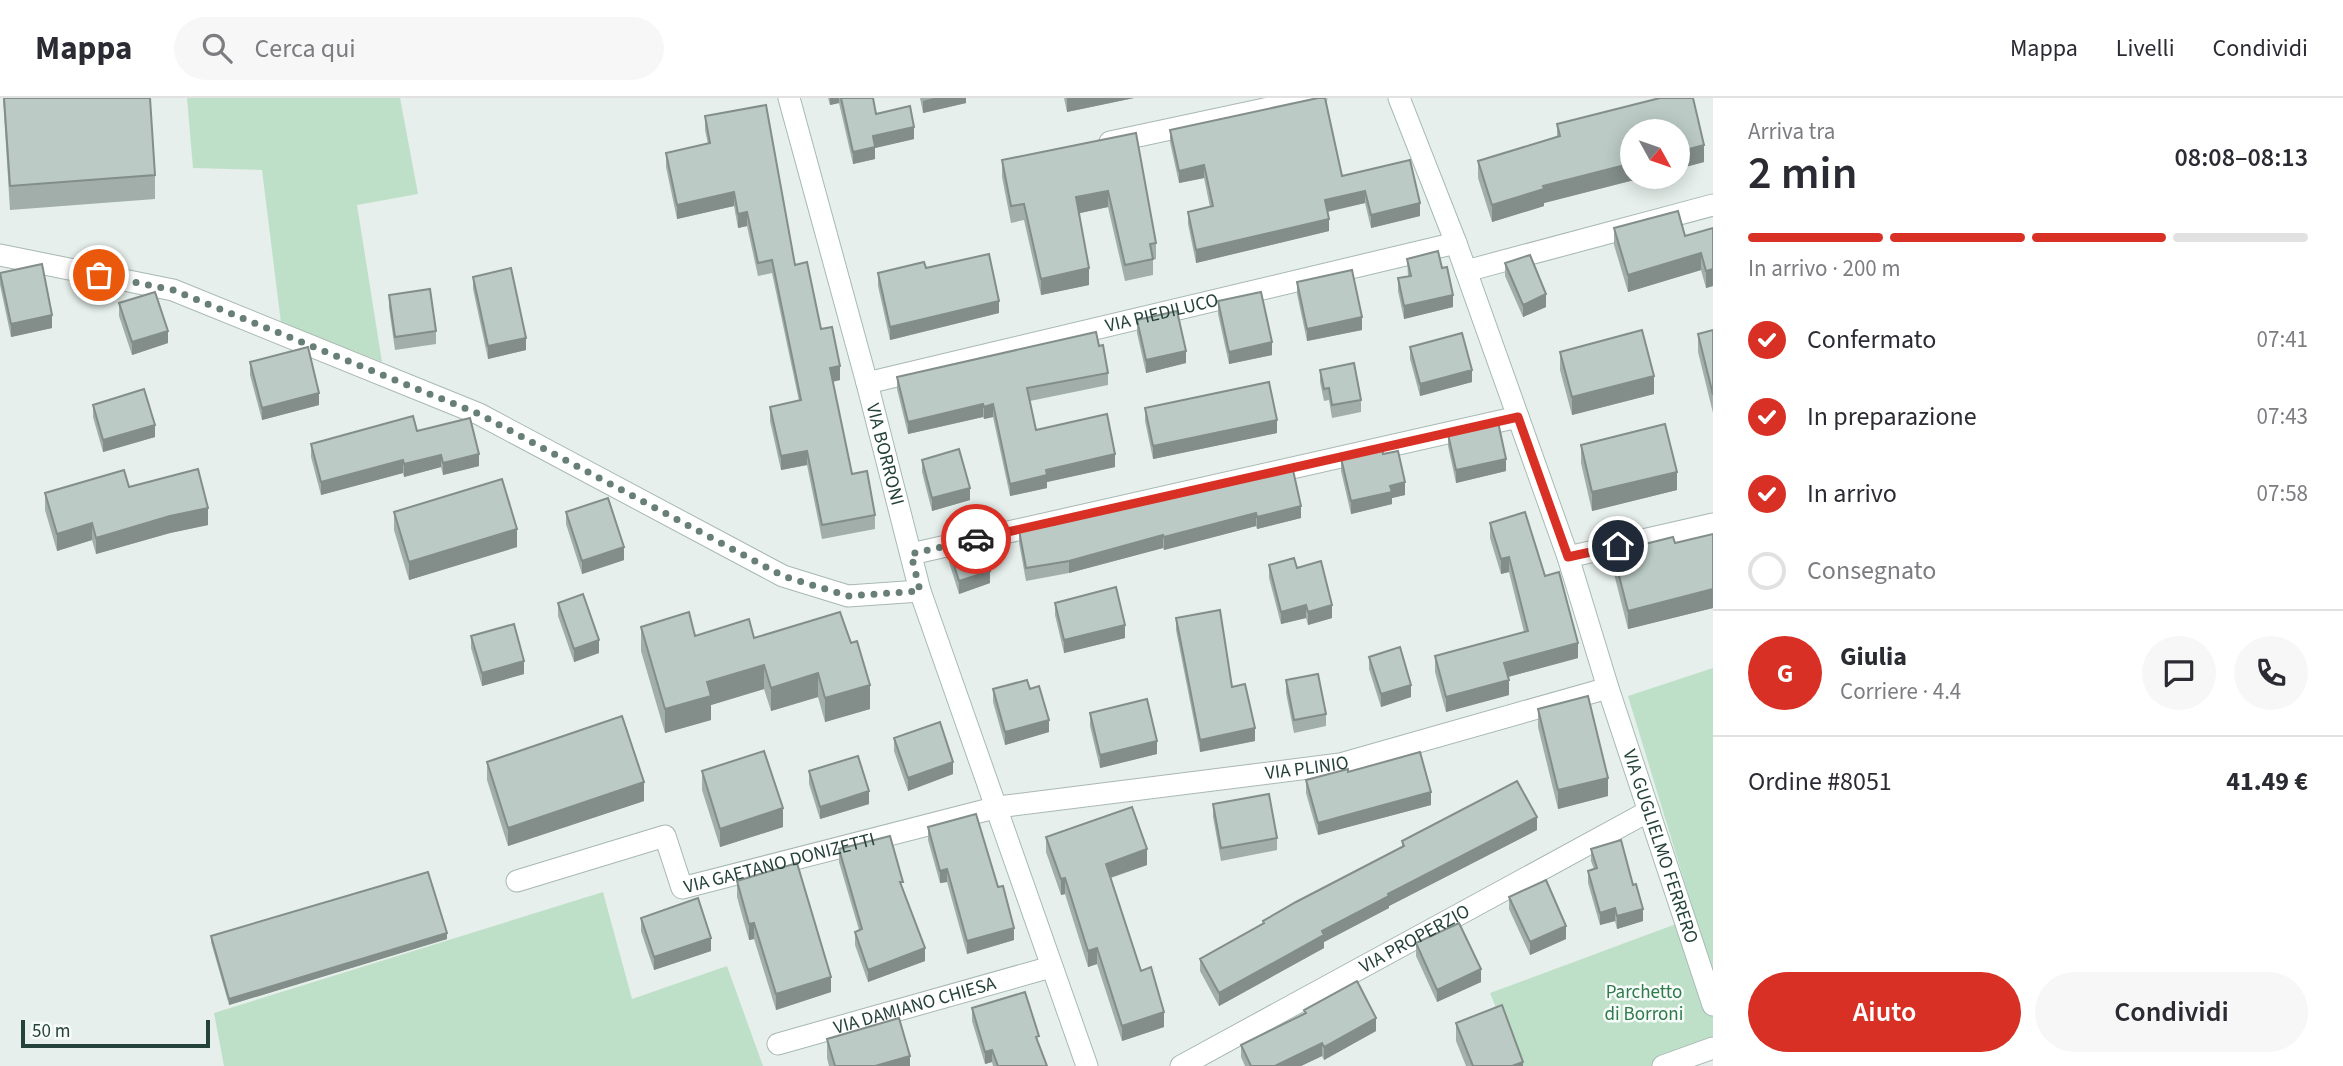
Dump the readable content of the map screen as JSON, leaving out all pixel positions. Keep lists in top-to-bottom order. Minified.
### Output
{"streets":{"street":["VIA PIEDILUCO","VIA BORRONI","VIA PLINIO","VIA GUGLIELMO FERRERO","VIA GAETANO DONIZETTI","VIA PROPERZIO","VIA DAMIANO CHIESA"]},"crossings":[["VIA PIEDILUCO","VIA BORRONI"],["VIA PIEDILUCO","VIA GUGLIELMO FERRERO"],["VIA BORRONI","VIA PLINIO"],["VIA BORRONI","VIA GAETANO DONIZETTI"],["VIA PLINIO","VIA GUGLIELMO FERRERO"],["VIA PLINIO","VIA GAETANO DONIZETTI"],["VIA GUGLIELMO FERRERO","VIA PROPERZIO"]],"parks":["Parchetto di Borroni"],"scale_bar":"50 m","north":"bottom right","page":{"header":"Mappa","search":"Cerca qui","nav":["Mappa","Livelli","Condividi"],"heading":["2 min","Arriva tra","08:08–08:13"],"panel":["Giulia","Corriere · 4.4","Ordine #8051","41.49 €"],"bar":"In arrivo · 200 m","list":[["Confermato","07:41"],["In preparazione","07:43"],["In arrivo","07:58"],"Consegnato"],"round":"G","buttons":["Aiuto","Condividi"],"scale":"50 m"}}
